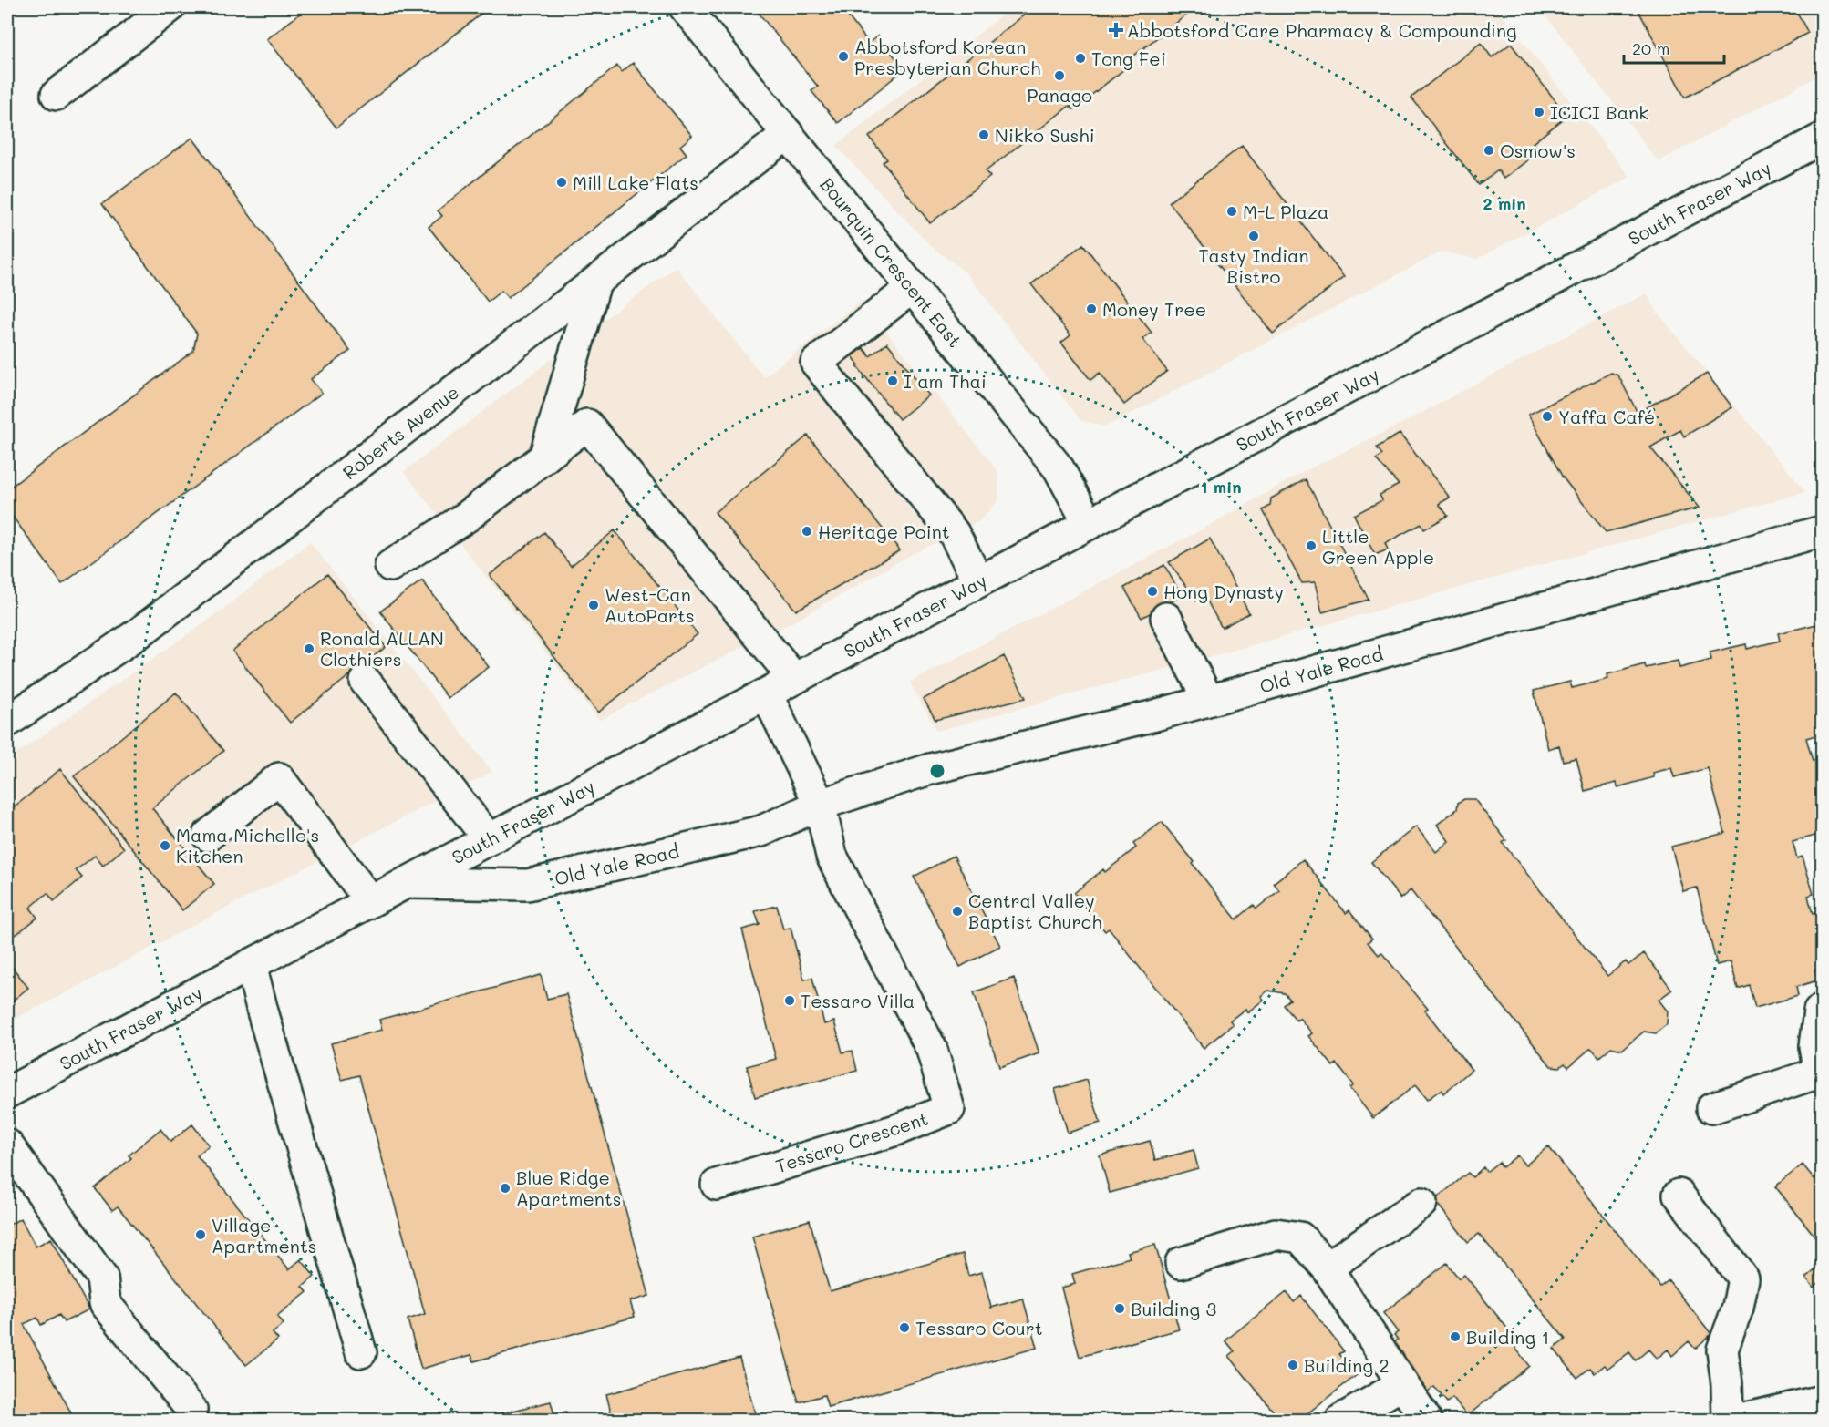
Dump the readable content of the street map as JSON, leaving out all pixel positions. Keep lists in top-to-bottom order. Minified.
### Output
{"streets":{"street":["South Fraser Way","Bourquin Crescent East","Roberts Avenue","Old Yale Road","Tessaro Crescent"]},"crossings":[["South Fraser Way","Bourquin Crescent East"],["South Fraser Way","Old Yale Road"],["Bourquin Crescent East","Roberts Avenue"],["Old Yale Road","Tessaro Crescent"]],"places":{"health":["Abbotsford Care Pharmacy & Compounding"],"other":["Abbotsford Korean Presbyterian Church","Tong Fei","Panago","ICICI Bank","Nikko Sushi","Osmow's","Mill Lake Flats","M-L Plaza","Tasty Indian Bistro","Money Tree","I am Thai","Yaffa Café","Heritage Point","Little Green Apple","Hong Dynasty","West-Can AutoParts","Ronald ALLAN Clothiers","Mama Michelle's Kitchen","Central Valley Baptist Church","Tessaro Villa","Blue Ridge Apartments","Village Apartments","Building 3","Tessaro Court","Building 1","Building 2"]},"scale_bar":"20 m","rings":["2 min","1 min"]}
